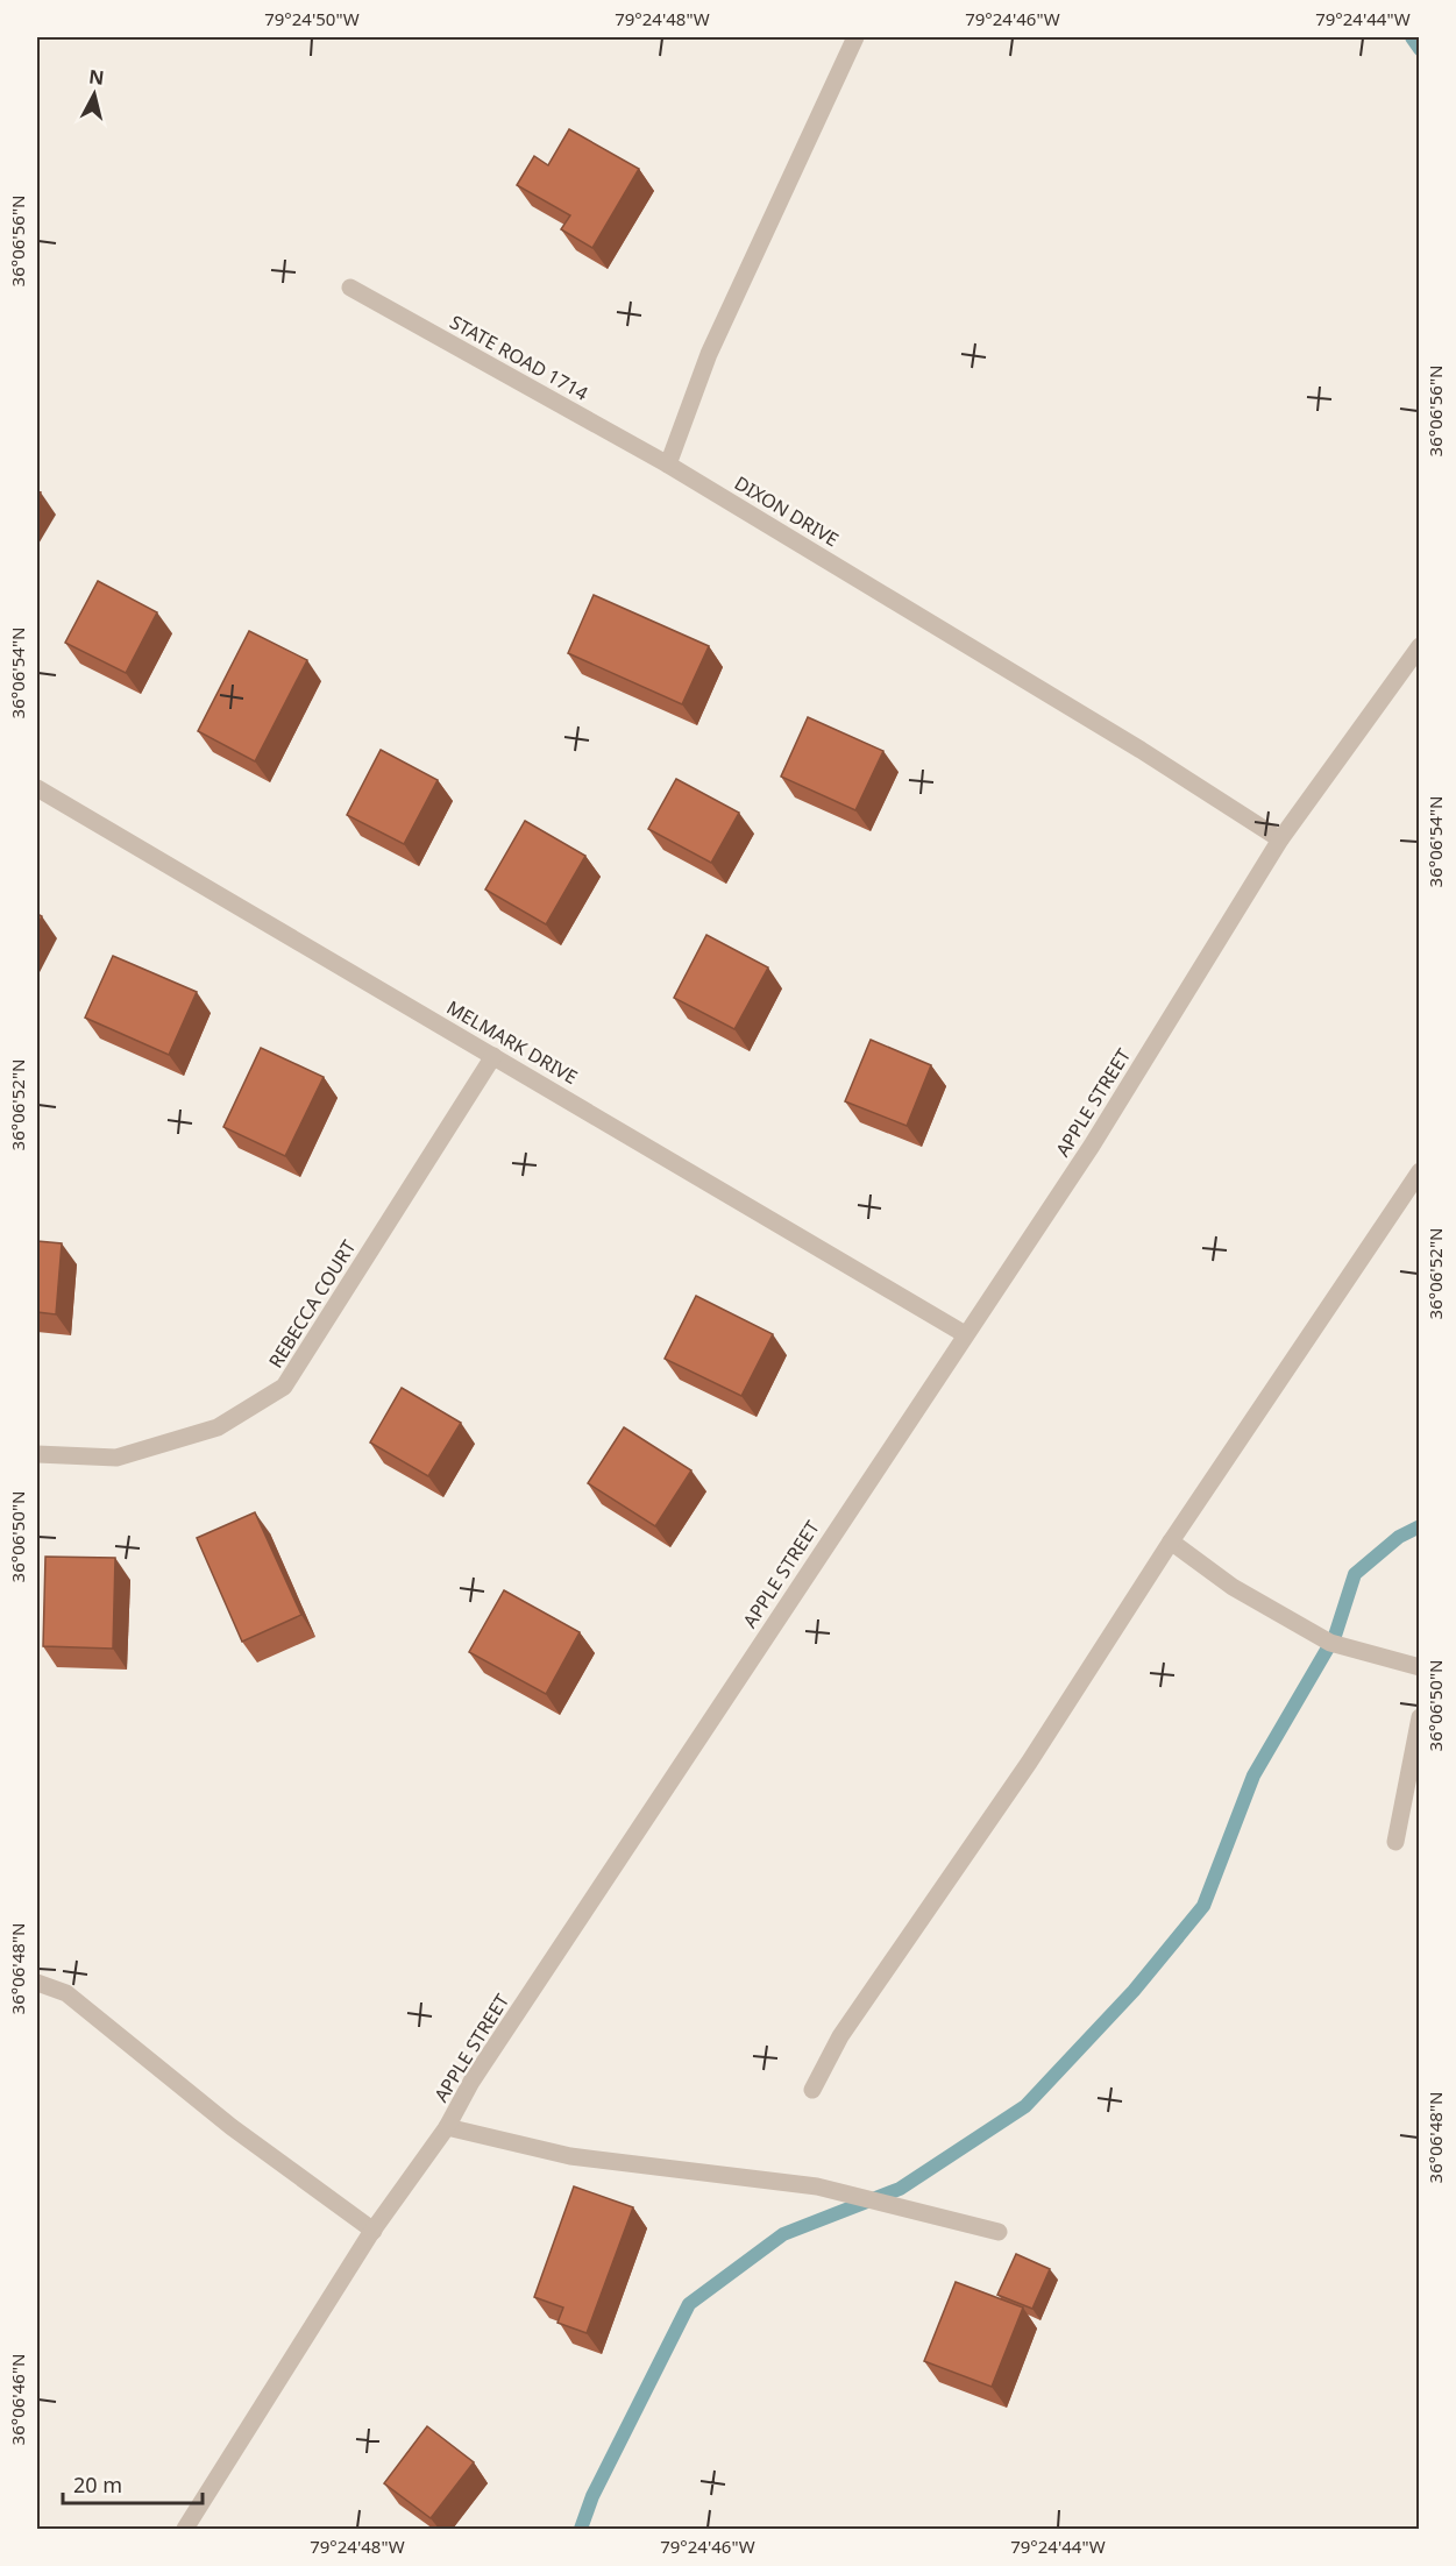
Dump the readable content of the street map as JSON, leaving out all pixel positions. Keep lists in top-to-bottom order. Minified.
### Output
{"streets":{"street":["STATE ROAD 1714","DIXON DRIVE","MELMARK DRIVE","APPLE STREET","REBECCA COURT"]},"crossings":[["STATE ROAD 1714","DIXON DRIVE"],["DIXON DRIVE","APPLE STREET"],["MELMARK DRIVE","APPLE STREET"],["MELMARK DRIVE","REBECCA COURT"]],"scale_bar":"20 m","north":"top","coordinates":["79°24'50\"W","79°24'48\"W","79°24'46\"W","79°24'44\"W","36°06'56\"N","36°06'54\"N","36°06'52\"N","36°06'50\"N","36°06'48\"N","36°06'46\"N"]}
